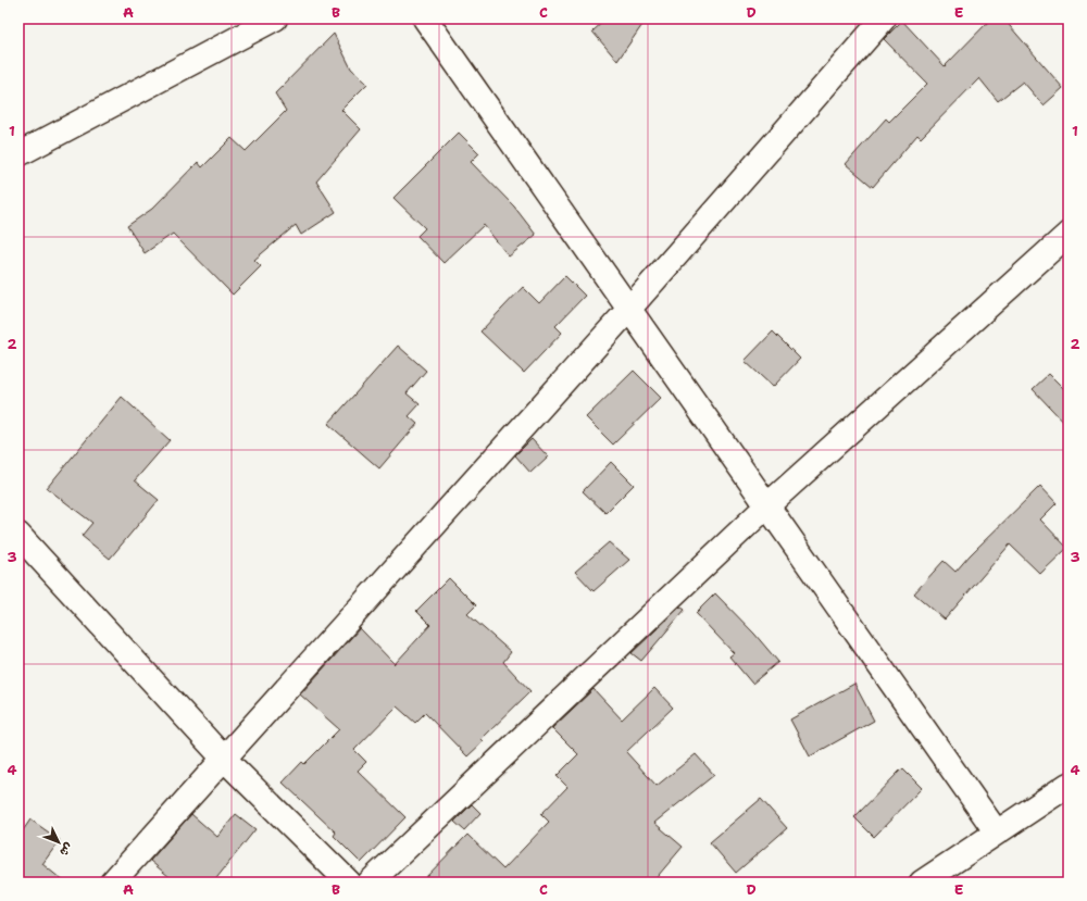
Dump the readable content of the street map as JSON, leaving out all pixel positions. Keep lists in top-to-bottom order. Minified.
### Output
{"north":"bottom right","grid":{"columns":["A","B","C","D","E"],"rows":["1","2","3","4"]}}
